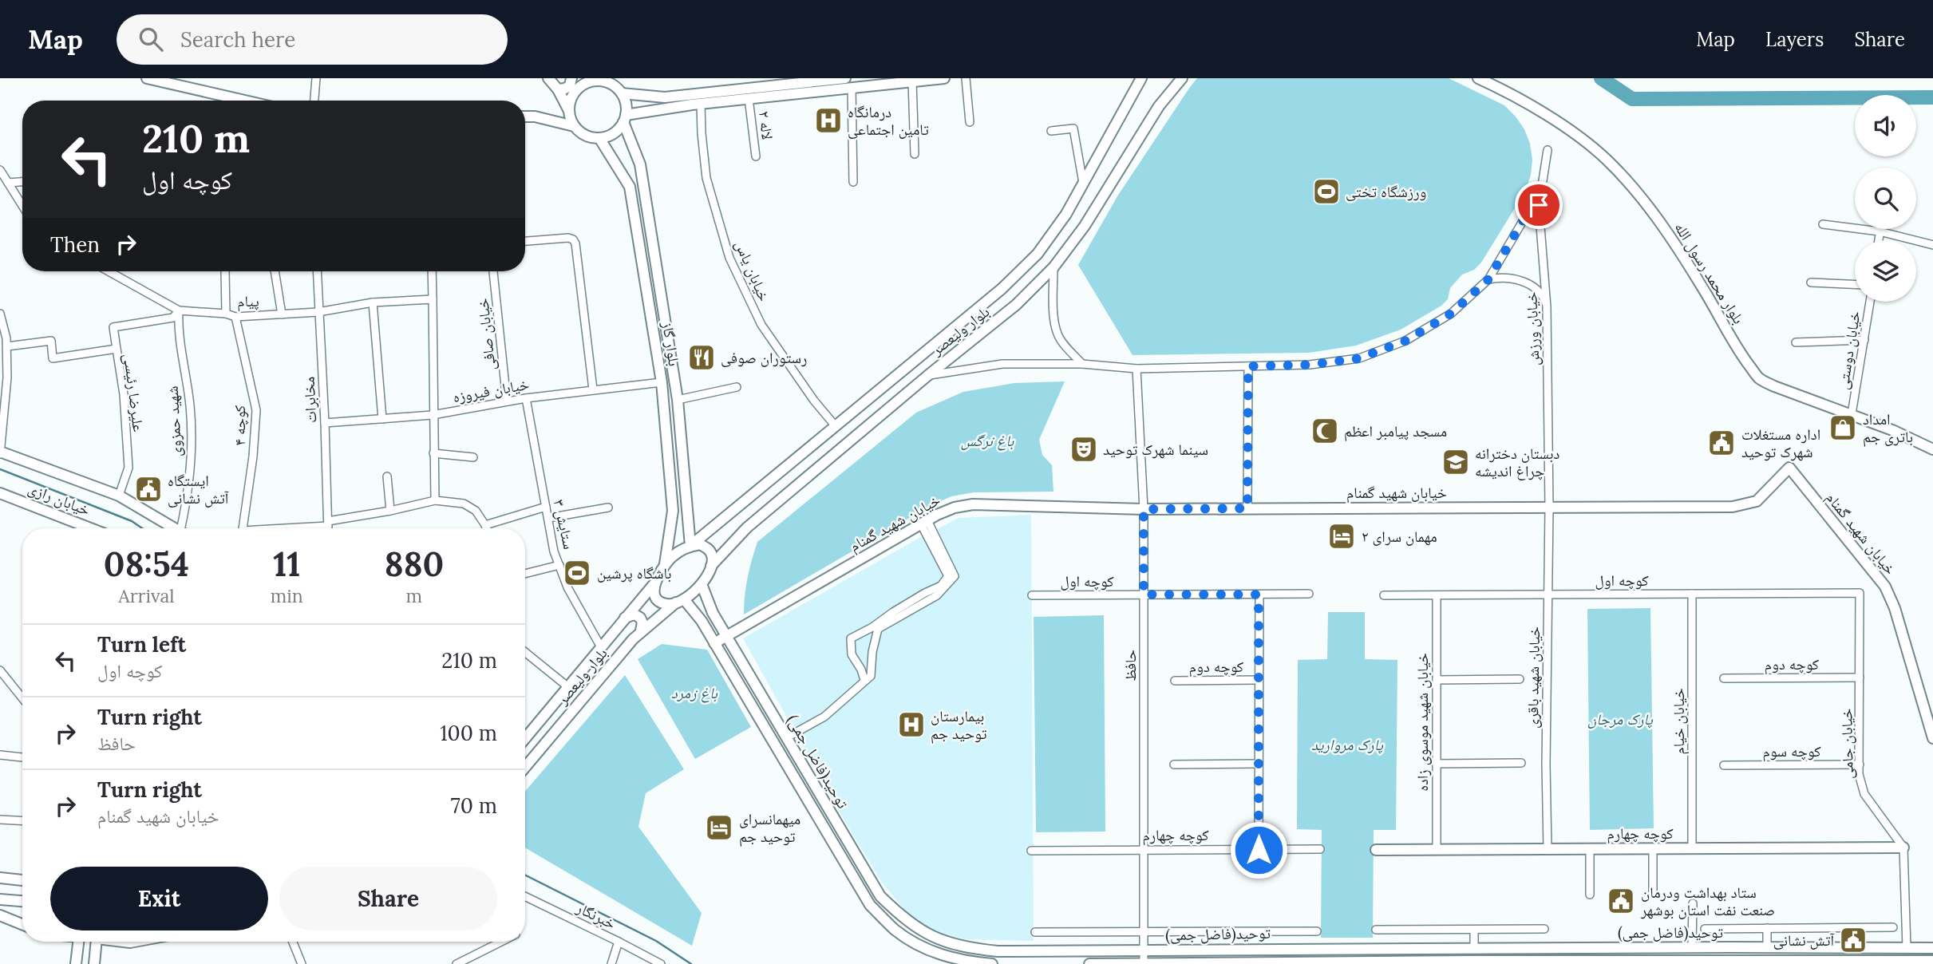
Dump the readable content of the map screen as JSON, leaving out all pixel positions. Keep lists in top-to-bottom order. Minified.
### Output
{"streets":{"street":["لاله ۲","خیابان یاس","بلوار محمد رسول الله","پیام","خیابان ورزش","بلوار ولیعصر","خیابان صافی","بلوار گاز","خیابان دوستی","خیابان فیروزه","علیرضا رئیسی","مخابرات","شهید حمزوی","کوچه ۴","خیابان شهید گمنام","خیابان رازی","ستایش ۳","کوچه اول","کوچه دوم","حافظ","خیابان شهید باقری","خیابان خیام","خیابان شهید موسوی زاده","خیابان جامی","کوچه سوم","توحید(فاضل جمی)","کوچه چهارم","خبرنگار"]},"crossings":[["خیابان یاس","بلوار ولیعصر"],["بلوار محمد رسول الله","خیابان دوستی"],["پیام","مخابرات"],["پیام","شهید حمزوی"],["پیام","کوچه ۴"],["خیابان ورزش","خیابان شهید گمنام"],["خیابان ورزش","خیابان شهید باقری"],["بلوار ولیعصر","بلوار گاز"],["بلوار ولیعصر","ستایش ۳"],["بلوار ولیعصر","توحید(فاضل جمی)"],["خیابان صافی","خیابان فیروزه"],["بلوار گاز","خیابان فیروزه"],["خیابان فیروزه","مخابرات"],["خیابان فیروزه","ستایش ۳"],["خیابان شهید گمنام","حافظ"],["خیابان شهید گمنام","خیابان شهید باقری"],["خیابان شهید گمنام","توحید(فاضل جمی)"],["کوچه اول","حافظ"],["کوچه اول","خیابان شهید باقری"],["کوچه اول","خیابان خیام"],["کوچه اول","خیابان شهید موسوی زاده"],["کوچه اول","خیابان جامی"],["کوچه دوم","خیابان جامی"],["حافظ","توحید(فاضل جمی)"],["حافظ","کوچه چهارم"],["خیابان شهید باقری","کوچه چهارم"],["خیابان خیام","کوچه چهارم"],["خیابان شهید موسوی زاده","کوچه چهارم"],["خیابان جامی","کوچه سوم"],["خیابان جامی","کوچه چهارم"]],"parks":["باغ نرگس","باغ زمرد","پارک مرجان","پارک مروارید"],"places":{"hospital":["درمانگاه تامین اجتماعی","بیمارستان توحید جم"],"sports":["ورزشگاه تختی","باشگاه پرشین"],"restaurant":["رستوران صوفی"],"shop":["امداد باتری جم"],"mosque":["مسجد پیامبر اعظم"],"public building":["اداره مستغلات شهرک توحید","ایستگاه آتش نشانی","ستاد بهداشت ودرمان صنعت نفت استان بوشهر","آتش نشانی"],"theatre":["سینما شهرک توحید"],"school or university":["دبستان دخترانه چراغ اندیشه"],"hotel":["مهمان سرای ۲","میهمانسرای توحید جم"]},"page":{"header":"Map","search":"Search here","nav":["Map","Layers","Share"],"turn":["210 m","کوچه اول"],"then":"Then","eta":["08:54","Arrival","11","min","880","m"],"list":[{"name":"Turn left","note":"کوچه اول","value":"210 m"},{"name":"Turn right","note":"حافظ","value":"100 m"},{"name":"Turn right","note":"خیابان شهید گمنام","value":"70 m"}],"buttons":["Exit","Share"]}}
